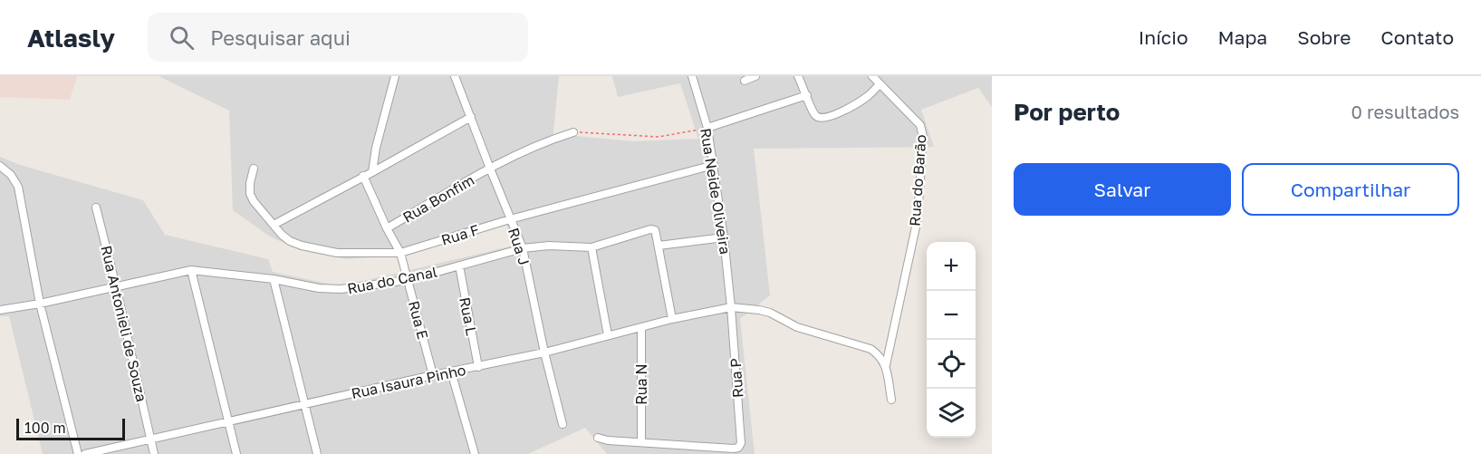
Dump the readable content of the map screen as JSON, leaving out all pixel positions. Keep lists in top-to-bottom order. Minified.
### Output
{"streets":{"street":["Rua do Barão","Rua Neide Oliveira","Rua Bonfim","Rua F","Rua J","Rua do Canal","Rua L","Rua E","Rua Antonieli de Souza","Rua P","Rua Isaura Pinho","Rua N"]},"crossings":[["Rua do Barão","Rua Isaura Pinho"],["Rua Neide Oliveira","Rua F"],["Rua Neide Oliveira","Rua P"],["Rua Neide Oliveira","Rua Isaura Pinho"],["Rua Bonfim","Rua J"],["Rua Bonfim","Rua E"],["Rua F","Rua J"],["Rua F","Rua E"],["Rua J","Rua do Canal"],["Rua J","Rua Isaura Pinho"],["Rua do Canal","Rua L"],["Rua do Canal","Rua E"],["Rua do Canal","Rua Antonieli de Souza"],["Rua L","Rua Isaura Pinho"],["Rua E","Rua Isaura Pinho"],["Rua Antonieli de Souza","Rua Isaura Pinho"],["Rua P","Rua Isaura Pinho"],["Rua P","Rua N"],["Rua Isaura Pinho","Rua N"]],"scale_bar":"100 m","page":{"header":"Atlasly","search":"Pesquisar aqui","nav":["Início","Mapa","Sobre","Contato"],"heading":["Por perto","0 resultados"],"buttons":["Salvar","Compartilhar"],"map_buttons":["+","−"],"scale":"100 m"}}
